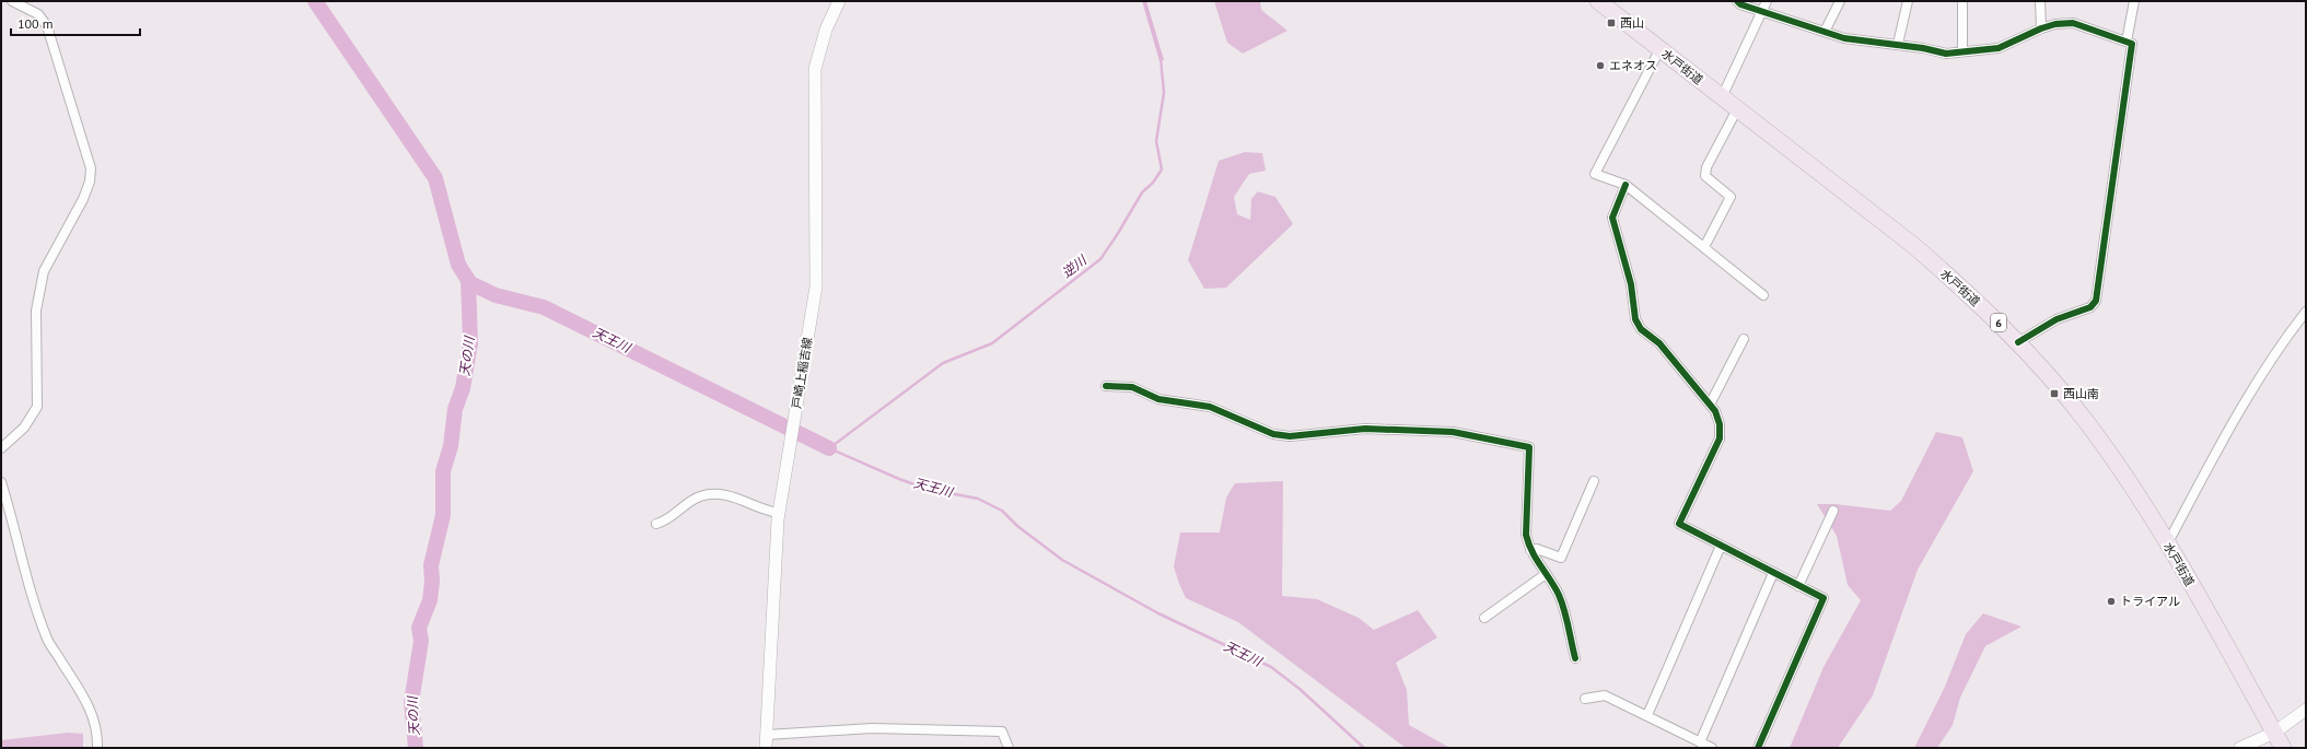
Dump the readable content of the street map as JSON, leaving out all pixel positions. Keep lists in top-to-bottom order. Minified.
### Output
{"streets":{"highway":["水戸街道","6"],"main road":["戸崎上稲吉線"]},"water":["逆川","天王川","天の川"],"places":{"transit":["西山","西山南"],"other":["エネオス","トライアル"]},"scale_bar":"100 m"}
